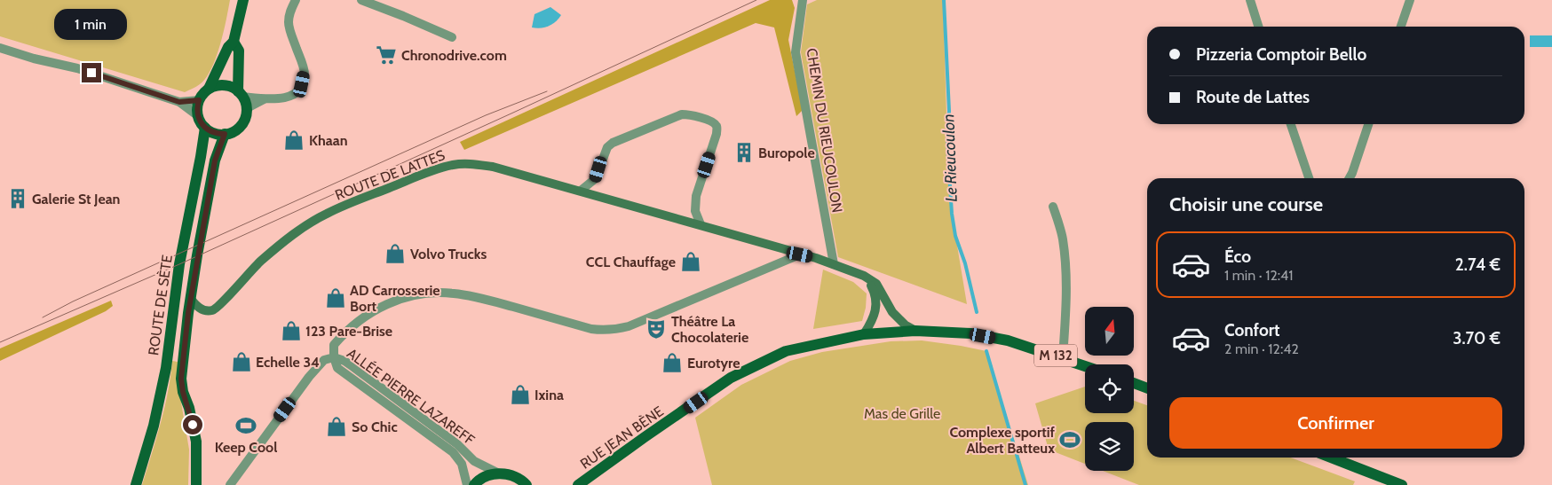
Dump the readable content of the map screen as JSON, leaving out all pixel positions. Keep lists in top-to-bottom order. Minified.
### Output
{"streets":{"main road":["ROUTE DE SÈTE","M 132","RUE JEAN BÈNE"],"street":["CHEMIN DU RIEUCOULON","ROUTE DE LATTES","ALLÉE PIERRE LAZAREFF"]},"crossings":[["CHEMIN DU RIEUCOULON","ROUTE DE LATTES"],["ROUTE DE LATTES","ROUTE DE SÈTE"],["ROUTE DE LATTES","RUE JEAN BÈNE"],["M 132","RUE JEAN BÈNE"]],"water":["Le Rieucoulon"],"parks":["Mas de Grille"],"places":{"supermarket":["Chronodrive.com"],"shop":["Khaan","Volvo Trucks","CCL Chauffage","AD Carrosserie Bort","123 Pare-Brise","Echelle 34","Eurotyre","Ixina","So Chic"],"building":["Buropole","Galerie St Jean"],"theatre":["Théâtre La Chocolaterie"],"sports":["Keep Cool","Complexe sportif Albert Batteux"]},"north":"top","page":{"bubble":"1 min","banner":["Pizzeria Comptoir Bello","Route de Lattes"],"heading":"Choisir une course","list":[{"name":"Éco","note":"1 min · 12:41","value":"2.74 €"},{"name":"Confort","note":"2 min · 12:42","value":"3.70 €"}],"buttons":"Confirmer"}}
